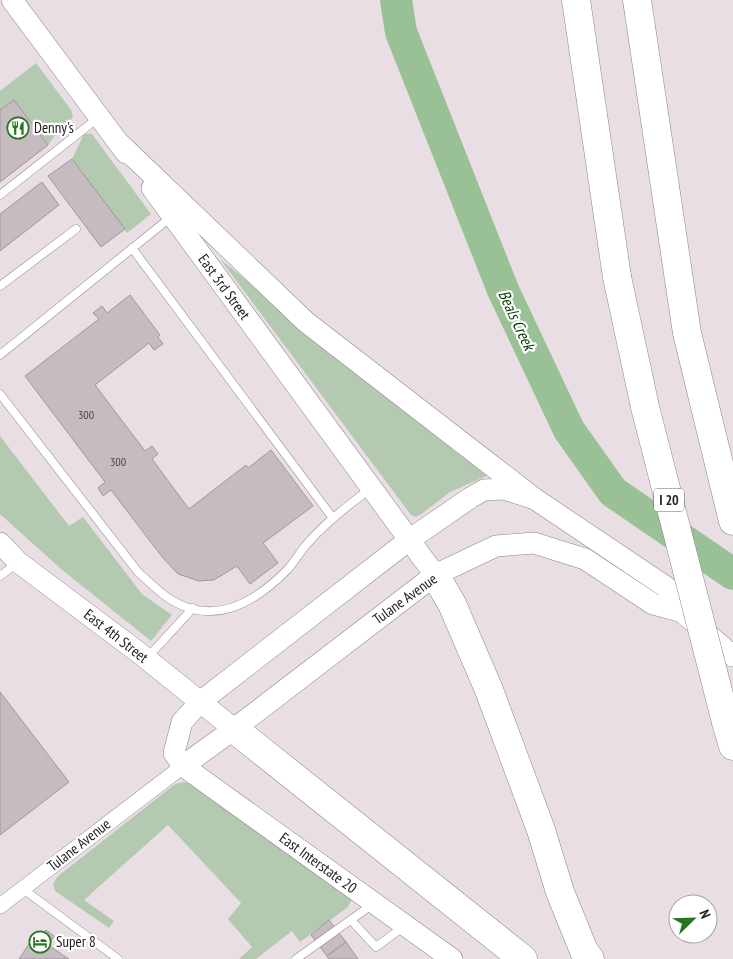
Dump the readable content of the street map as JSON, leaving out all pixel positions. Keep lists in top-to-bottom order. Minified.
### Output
{"streets":{"highway":["I 20"],"main road":["East 3rd Street","Tulane Avenue","East 4th Street","East Interstate 20"]},"crossings":[["East 3rd Street","Tulane Avenue"],["Tulane Avenue","East 4th Street"],["Tulane Avenue","East Interstate 20"]],"water":["Beals Creek"],"places":{"restaurant":["Denny's"],"hotel":["Super 8"]},"house_numbers":["300","300"],"north":"top right"}
